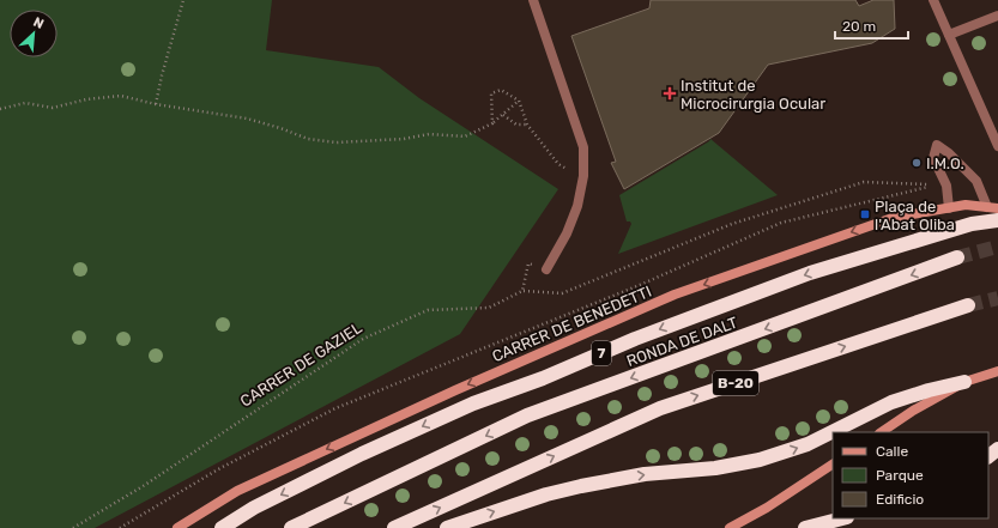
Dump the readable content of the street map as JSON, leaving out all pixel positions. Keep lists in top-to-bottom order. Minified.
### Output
{"streets":{"highway":["RONDA DE DALT","7","B-20"],"street":["CARRER DE BENEDETTI"],"path":["CARRER DE GAZIEL"]},"one_way":["CARRER DE BENEDETTI"],"places":{"health":["Institut de Microcirurgia Ocular"],"other":["I.M.O."],"transit":["Plaça de l'Abat Oliba"]},"legend":["Calle","Parque","Edificio"],"scale_bar":"20 m","north":"top right"}
